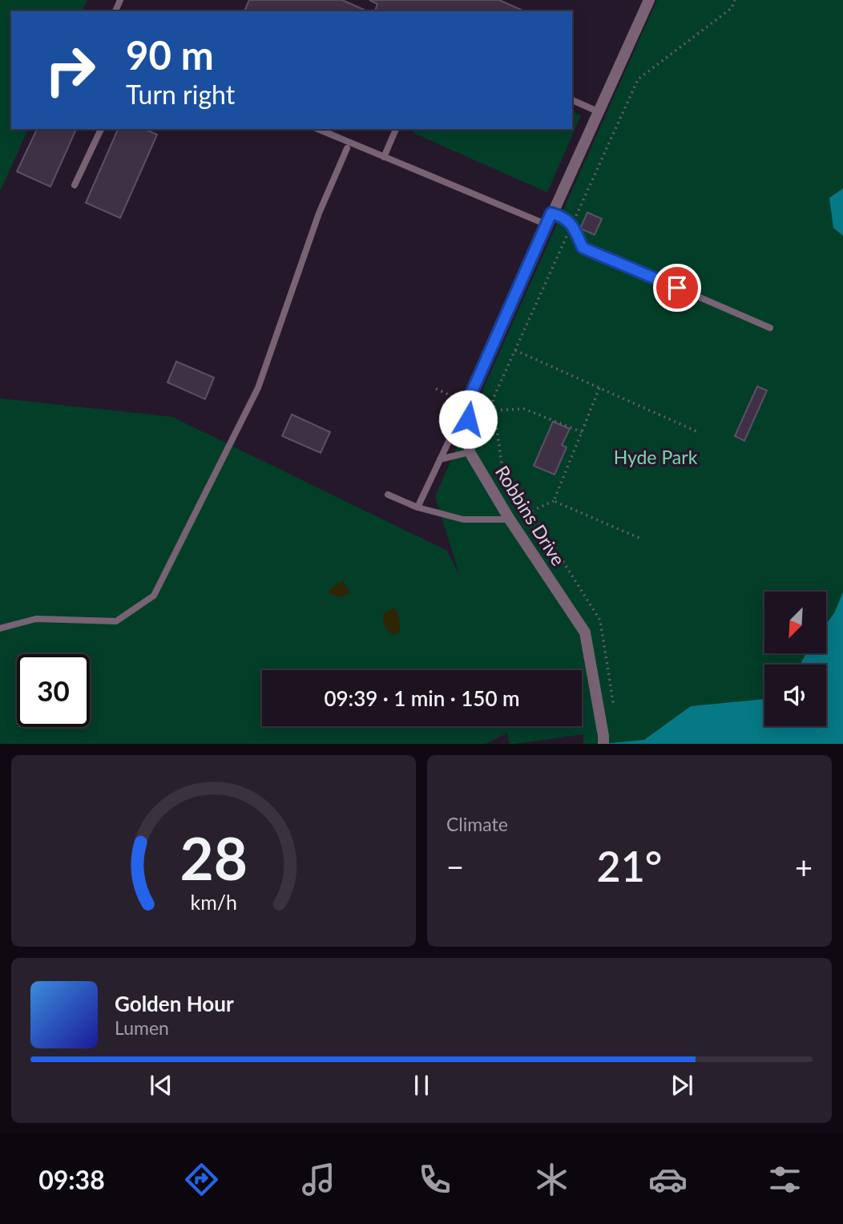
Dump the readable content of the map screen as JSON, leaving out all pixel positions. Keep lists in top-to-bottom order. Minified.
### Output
{"streets":{"street":["Robbins Drive"]},"parks":["Hyde Park"],"north":"bottom left","page":{"turn":["90 m","Turn right"],"limit":"30","trip":"09:39 · 1 min · 150 m","tile":"Climate","heat":["−","21°","+"],"song":["Golden Hour","Lumen"],"tabs":"09:38","gauge":["28","km/h"]}}
